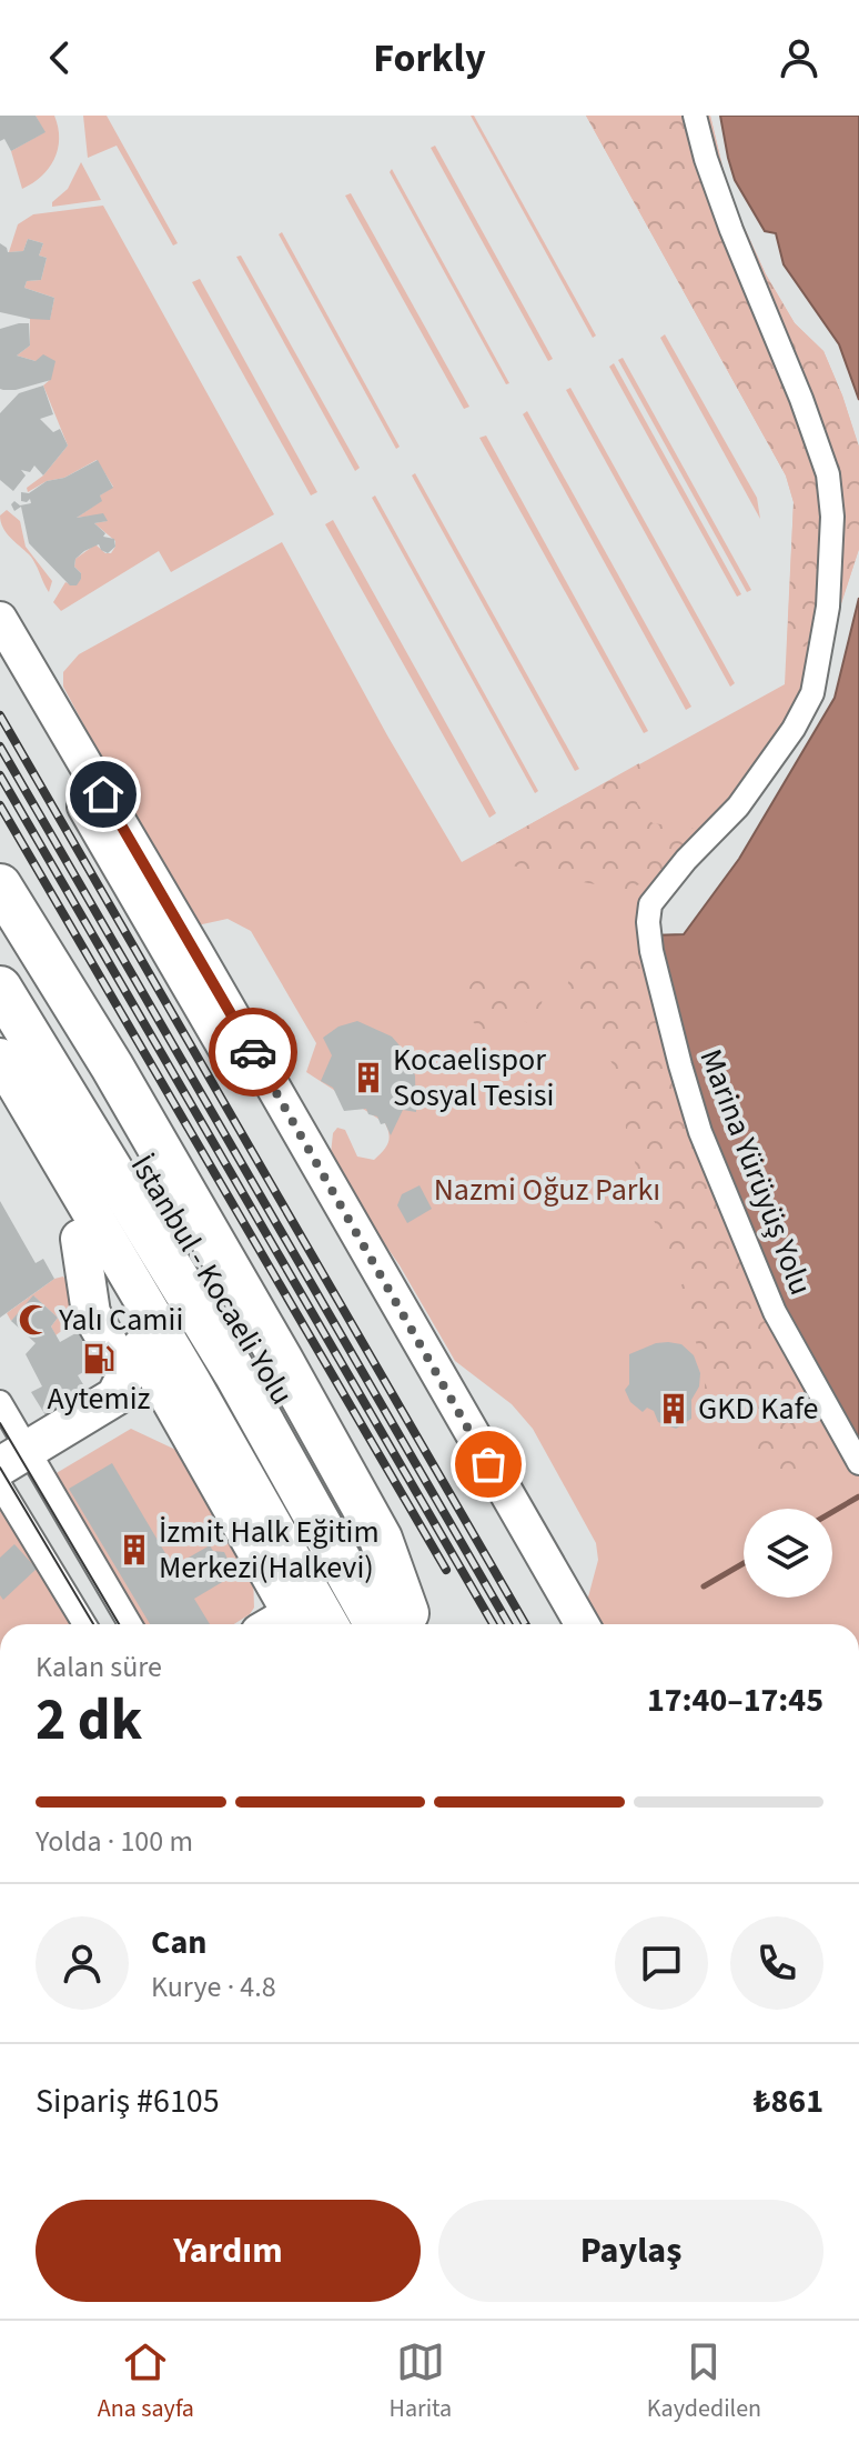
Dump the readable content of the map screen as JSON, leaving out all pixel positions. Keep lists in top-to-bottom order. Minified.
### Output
{"streets":{"highway":["İstanbul - Kocaeli Yolu"],"street":["Marina Yürüyüş Yolu"]},"parks":["Nazmi Oğuz Parkı"],"places":{"building":["Kocaelispor Sosyal Tesisi","GKD Kafe","İzmit Halk Eğitim Merkezi(Halkevi)"],"mosque":["Yalı Camii"],"fuel station":["Aytemiz"]},"page":{"header":"Forkly","heading":["2 dk","Kalan süre","17:40–17:45"],"panel":["Can","Kurye · 4.8","Sipariş #6105","₺861"],"bar":"Yolda · 100 m","buttons":["Yardım","Paylaş"],"tabs":["Ana sayfa","Harita","Kaydedilen"]}}
